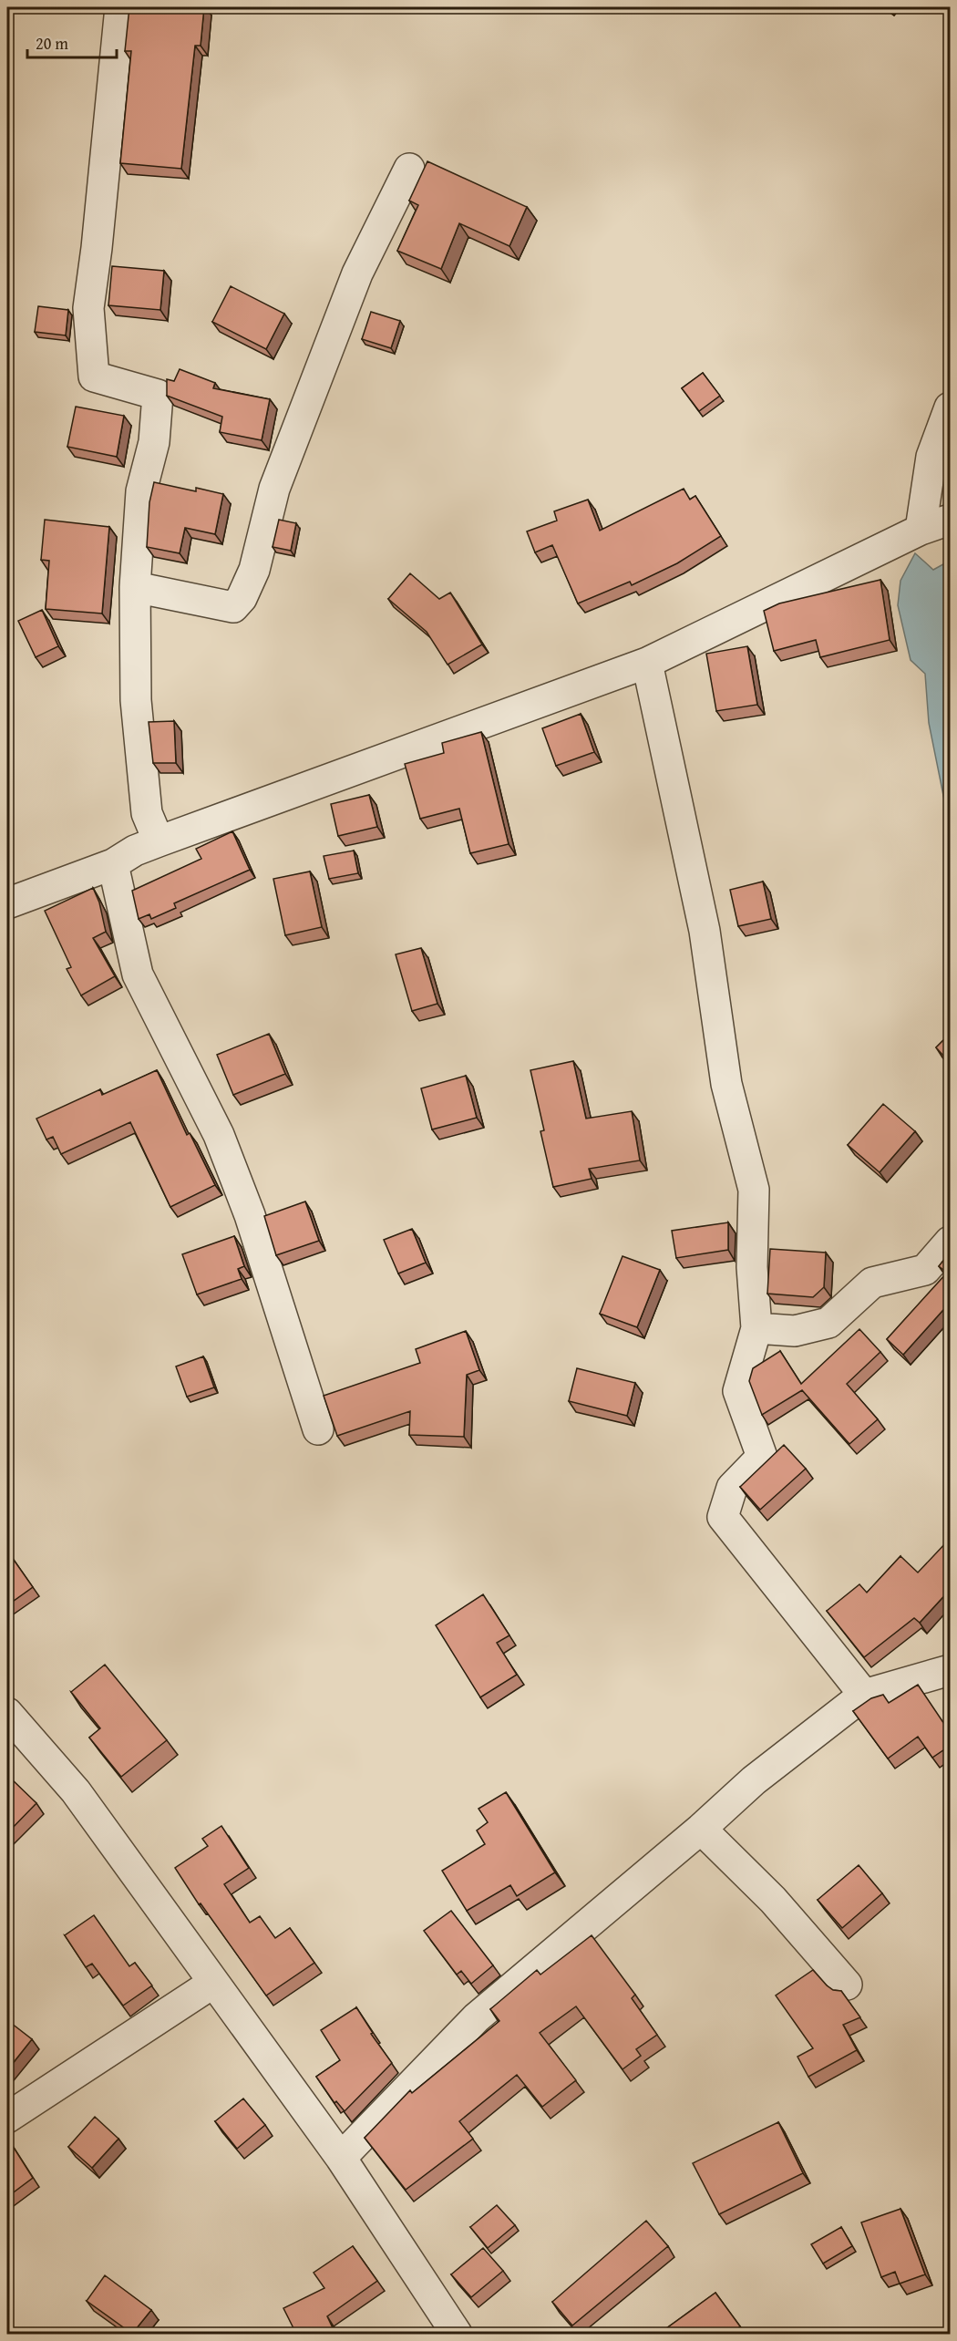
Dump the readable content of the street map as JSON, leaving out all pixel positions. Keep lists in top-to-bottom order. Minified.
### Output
{"scale_bar":"20 m"}
